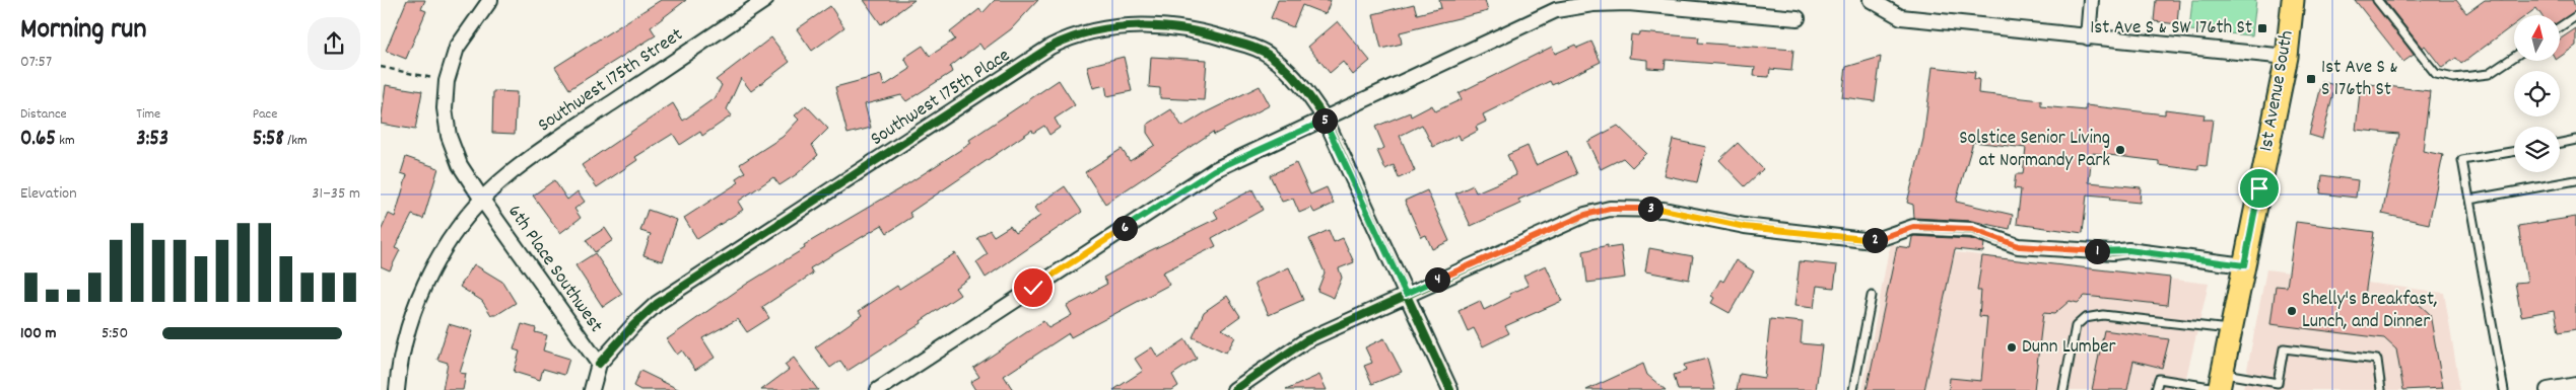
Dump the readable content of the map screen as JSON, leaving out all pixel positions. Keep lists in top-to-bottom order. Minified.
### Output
{"streets":{"main road":["1st Avenue South"],"street":["Southwest 175th Street","Southwest 175th Place","6th Place Southwest"]},"crossings":[["Southwest 175th Street","6th Place Southwest"],["Southwest 175th Place","6th Place Southwest"]],"places":{"transit":["1st Ave S & SW 176th St","1st Ave S & S 176th St"],"other":["Solstice Senior Living at Normandy Park","Shelly's Breakfast, Lunch, and Dinner","Dunn Lumber"]},"north":"top","page":{"heading":["Morning run","07:57"],"stats":[["Distance","0.65 km"],["Time","3:53"],["Pace","5:58 /km"]],"pins":["5","3","6","2","1","4"],"chart":["Elevation","31–35 m"],"list":[{"name":"100 m","note":"5:50"}]}}
